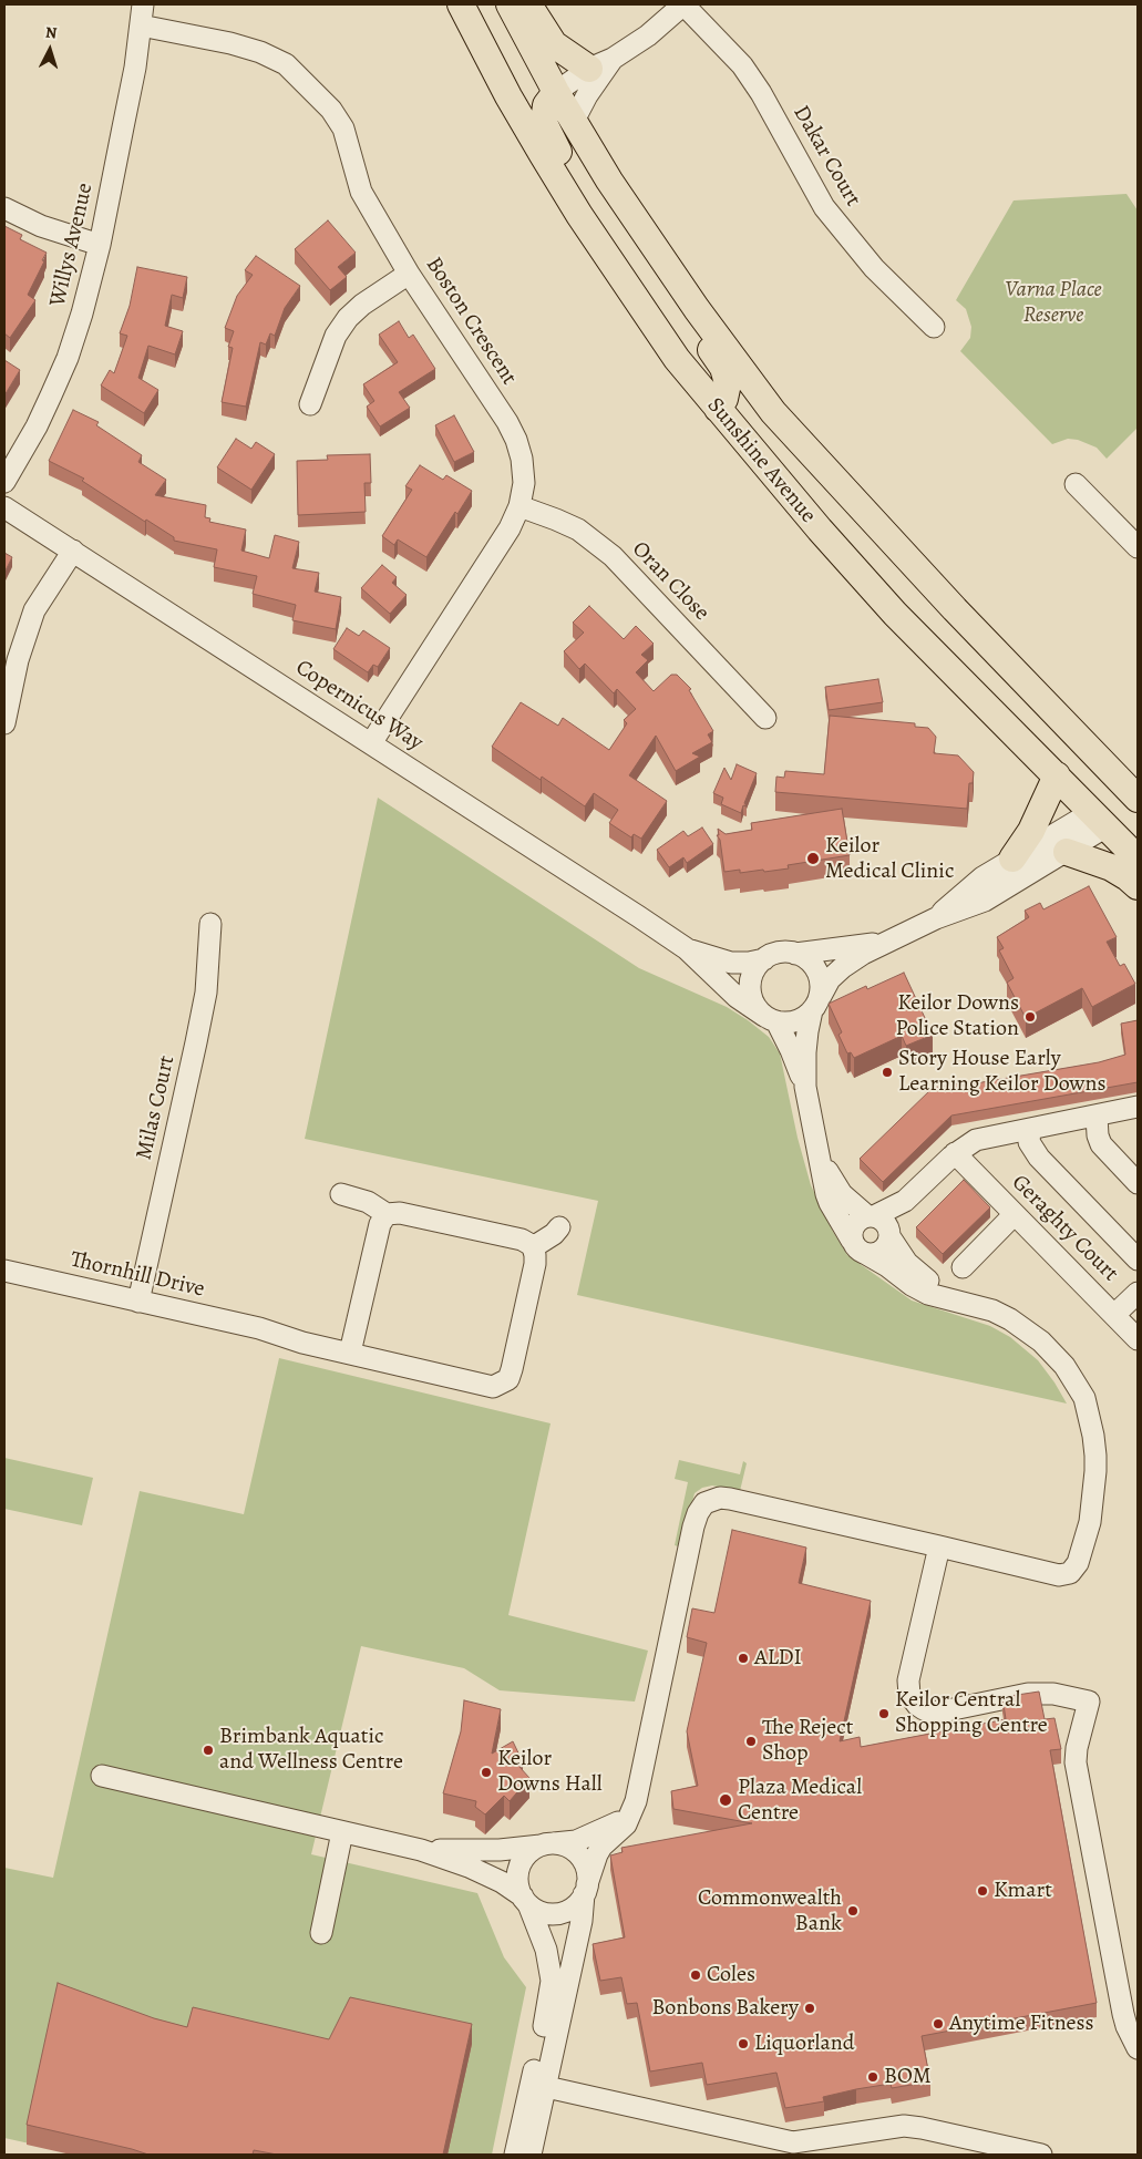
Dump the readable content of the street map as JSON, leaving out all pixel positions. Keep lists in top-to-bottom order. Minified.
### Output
{"streets":{"main road":["Sunshine Avenue"],"street":["Dakar Court","Willys Avenue","Boston Crescent","Oran Close","Copernicus Way","Milas Court","Geraghty Court","Thornhill Drive"]},"crossings":[["Willys Avenue","Boston Crescent"],["Boston Crescent","Oran Close"],["Boston Crescent","Copernicus Way"],["Milas Court","Thornhill Drive"]],"parks":["Varna Place Reserve"],"places":["Keilor Medical Clinic","Keilor Downs Police Station","Story House Early Learning Keilor Downs","ALDI","Keilor Central Shopping Centre","The Reject Shop","Brimbank Aquatic and Wellness Centre","Keilor Downs Hall","Plaza Medical Centre","Kmart","Commonwealth Bank","Coles","Bonbons Bakery","Anytime Fitness","Liquorland","BOM"],"north":"top"}
